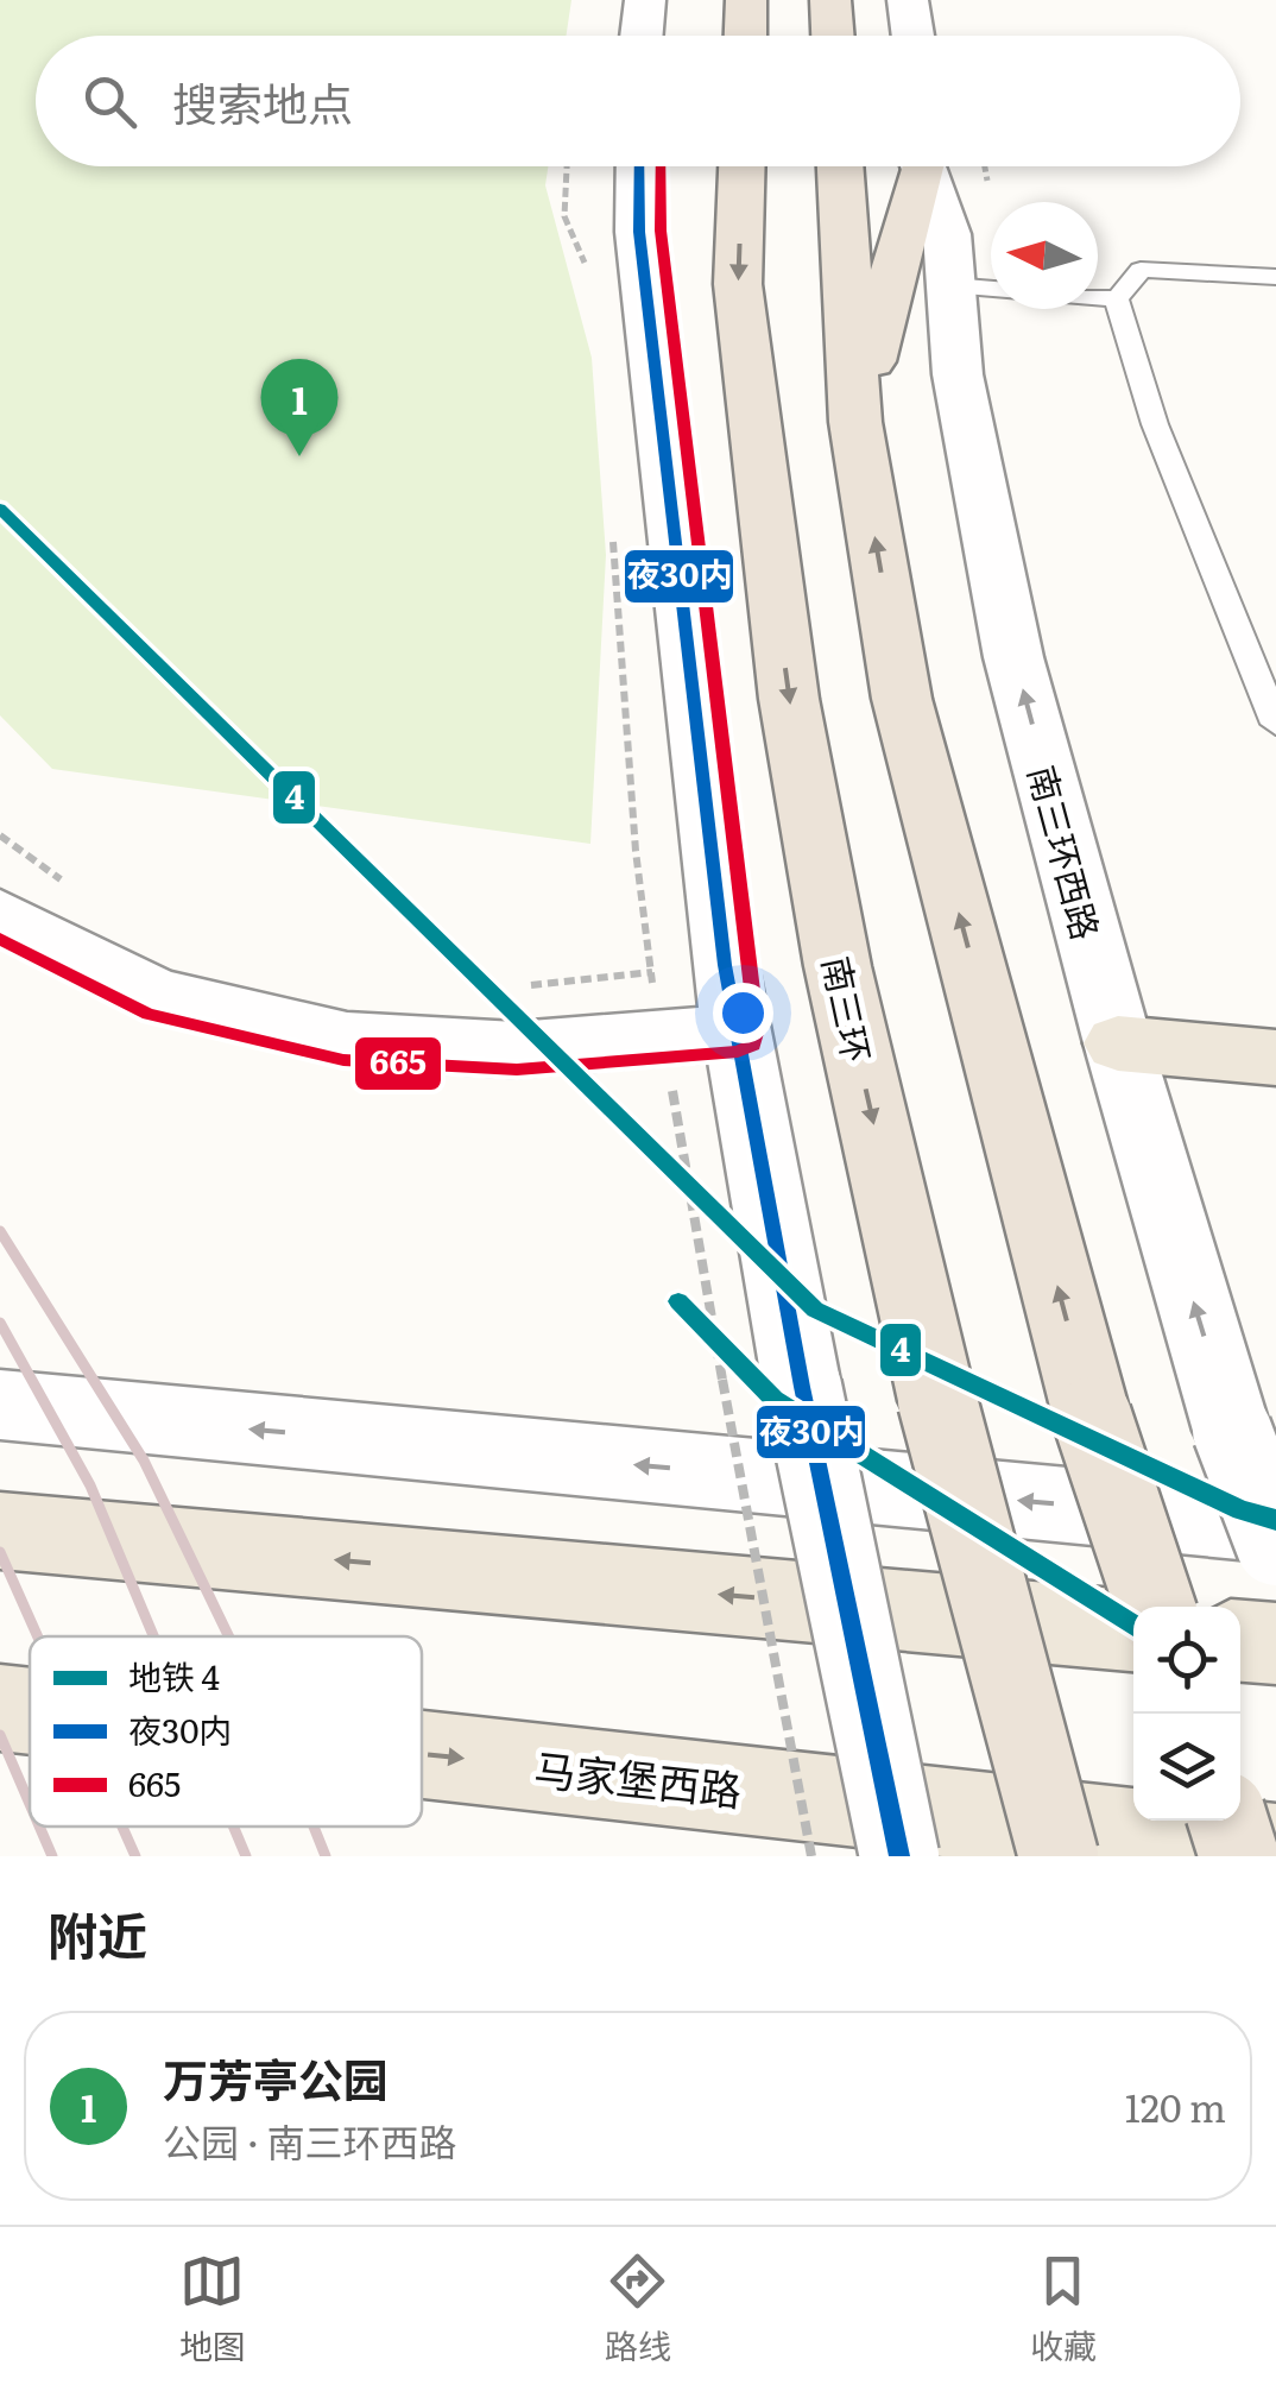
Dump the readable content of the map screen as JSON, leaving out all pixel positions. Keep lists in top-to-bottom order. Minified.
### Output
{"streets":{"highway":["南三环"],"main road":["马家堡西路"],"street":["南三环西路"]},"lines":["transit line 夜30内","transit line 665","metro line 4"],"legend":["地铁 4","夜30内","665"],"north":"left","page":{"search":"搜索地点","pins":"1","heading":"附近","list":[{"mark":"1","name":"万芳亭公园","note":"公园 · 南三环西路","value":"120 m"}],"nav":["地图","路线","收藏"]}}
